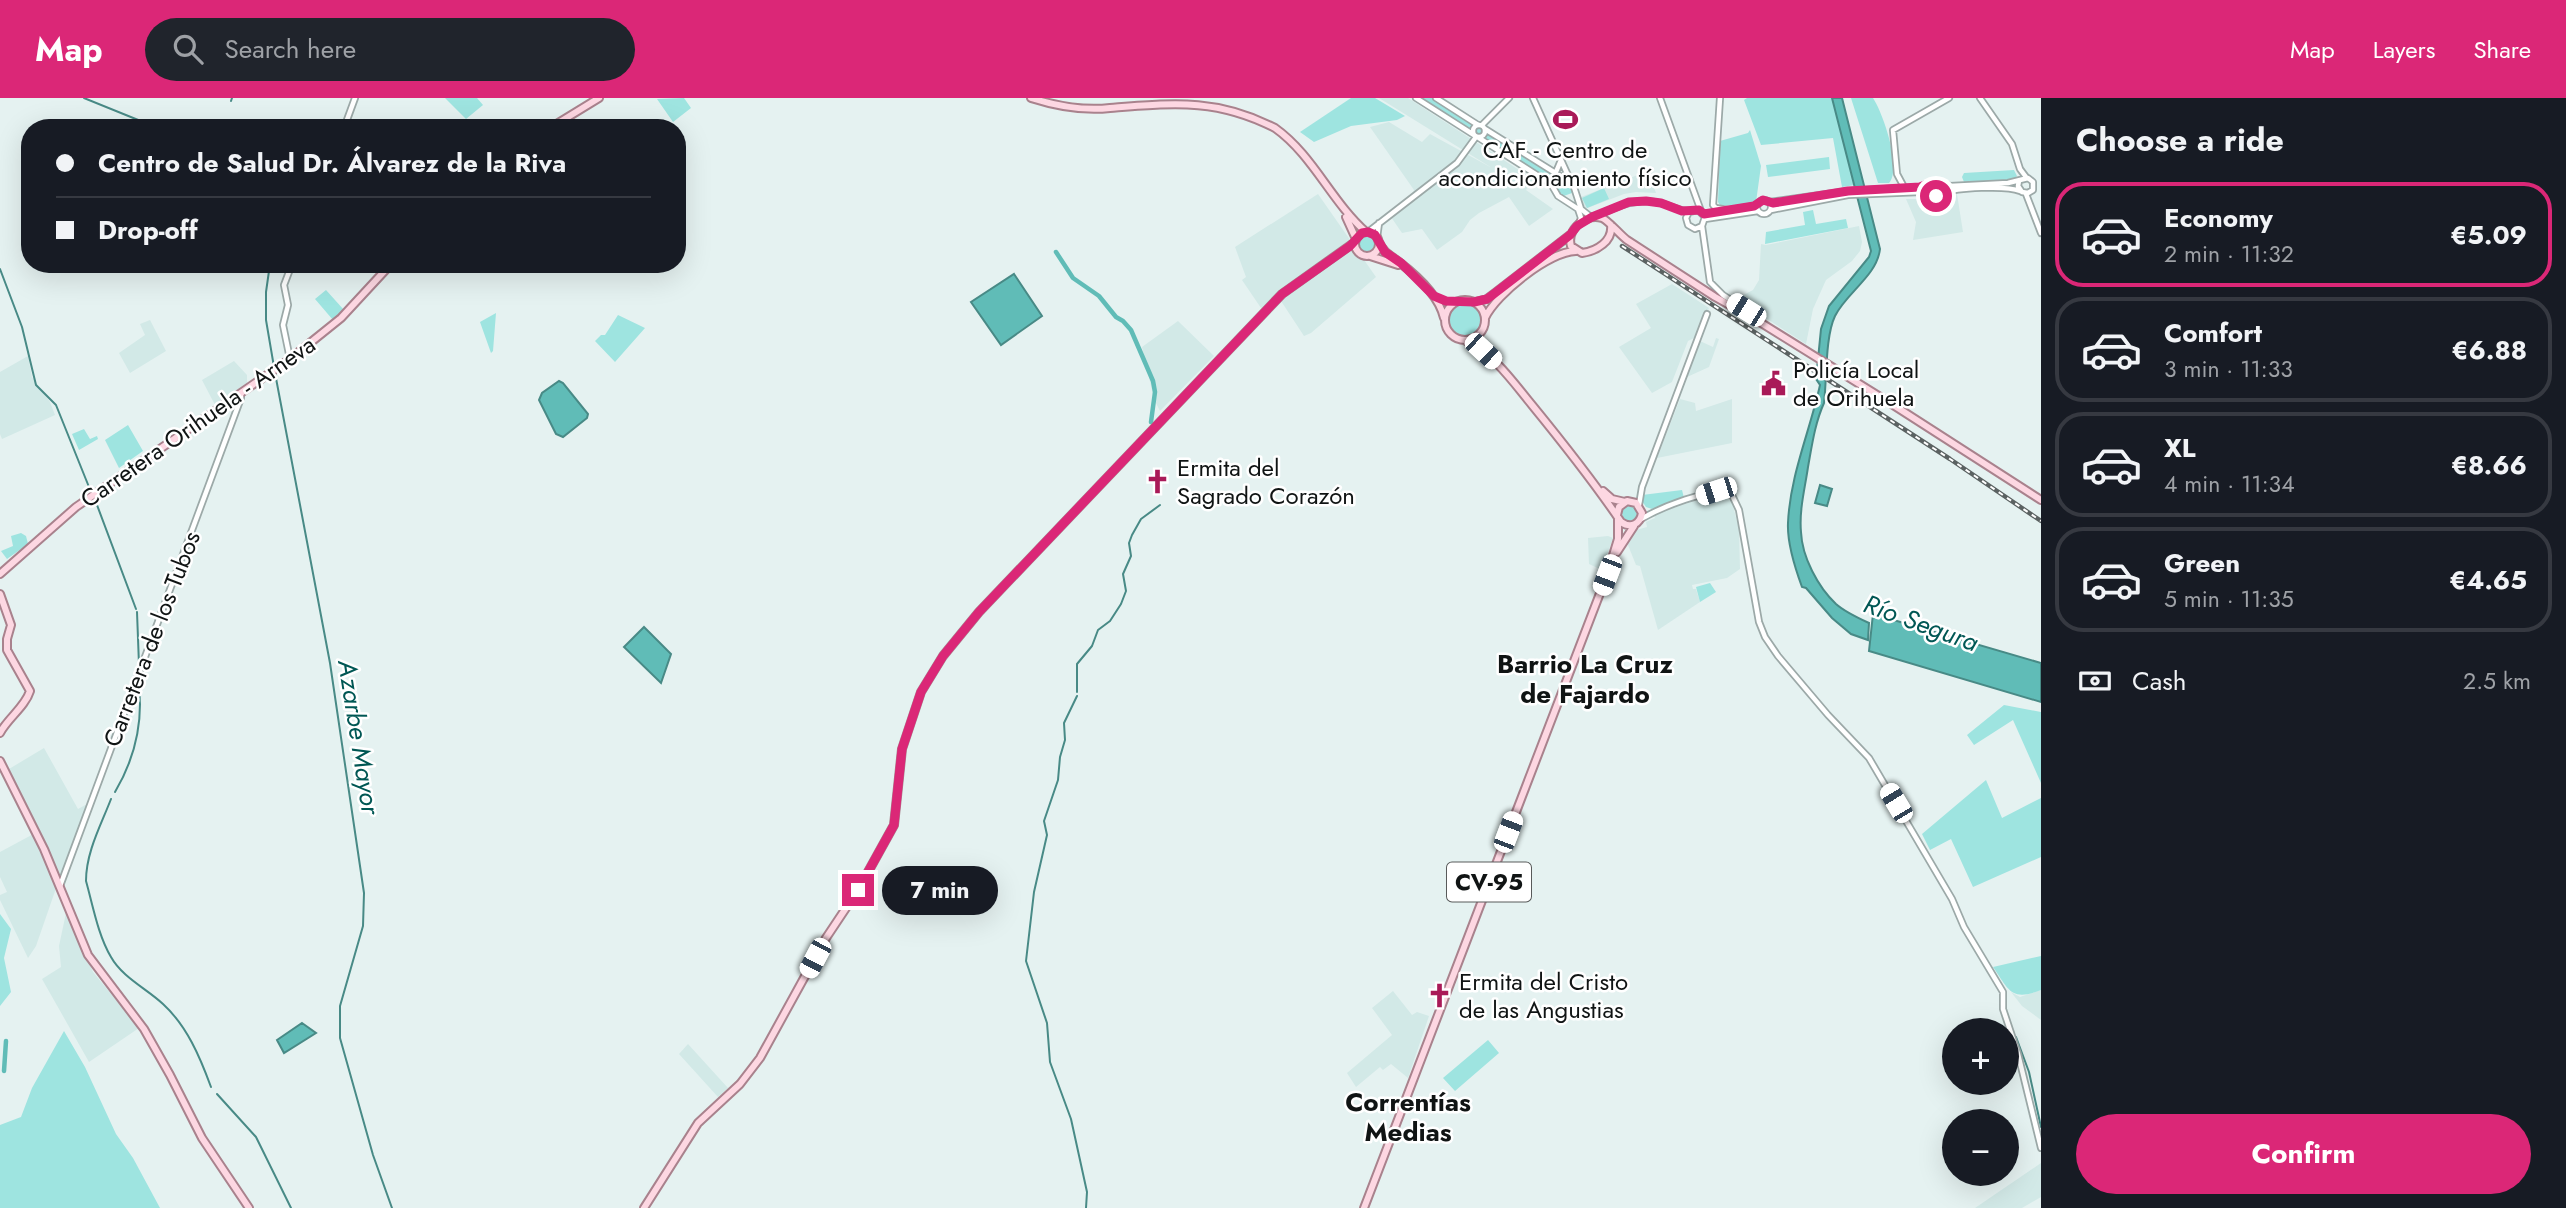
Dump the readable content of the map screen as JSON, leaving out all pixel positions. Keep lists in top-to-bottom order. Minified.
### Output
{"streets":{"main road":["Carretera Orihuela - Arneva","CV-95"],"street":["Carretera de los Tubos"]},"crossings":[["Carretera Orihuela - Arneva","Carretera de los Tubos"]],"districts":["Barrio La Cruz de Fajardo","Correntías Medias"],"water":["Río Segura","Azarbe Mayor"],"places":{"sports":["CAF - Centro de acondicionamiento físico"],"public building":["Policía Local de Orihuela"],"church":["Ermita del Sagrado Corazón","Ermita del Cristo de las Angustias"]},"page":{"header":"Map","search":"Search here","nav":["Map","Layers","Share"],"heading":"Choose a ride","banner":["Centro de Salud Dr. Álvarez de la Riva","Drop-off"],"list":[{"name":"Economy","note":"2 min · 11:32","value":"€5.09"},{"name":"Comfort","note":"3 min · 11:33","value":"€6.88"},{"name":"XL","note":"4 min · 11:34","value":"€8.66"},{"name":"Green","note":"5 min · 11:35","value":"€4.65"}],"pay":["Cash","2.5 km"],"bubble":"7 min","map_buttons":["+","−"],"buttons":"Confirm"}}
